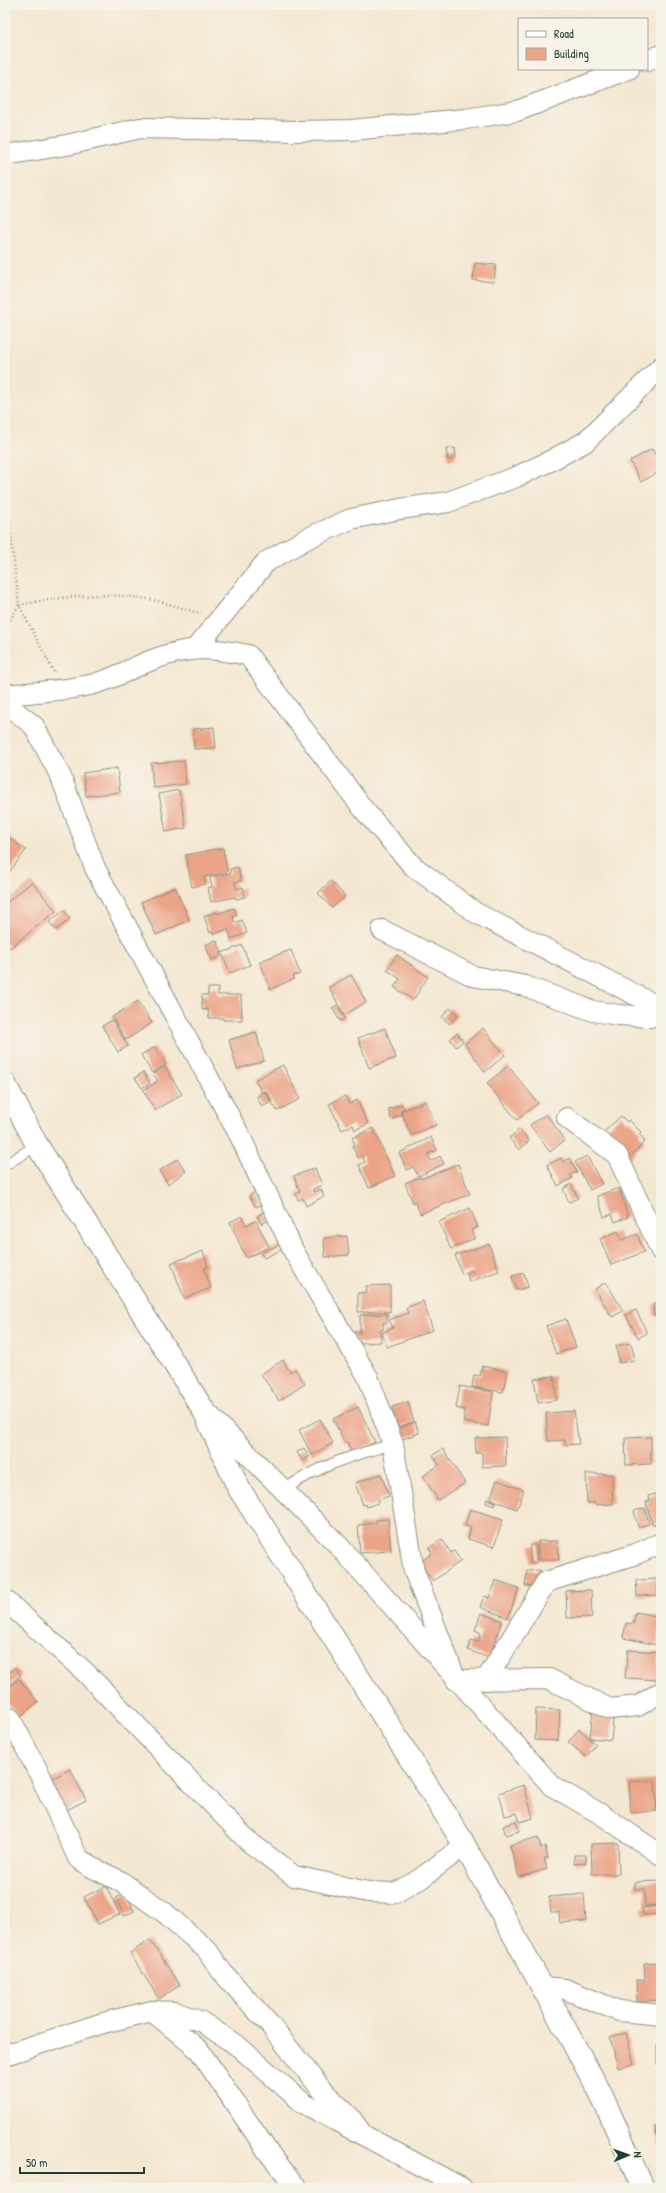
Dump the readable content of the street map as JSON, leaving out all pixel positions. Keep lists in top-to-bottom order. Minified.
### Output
{"legend":["Road","Building"],"scale_bar":"50 m","north":"right"}
